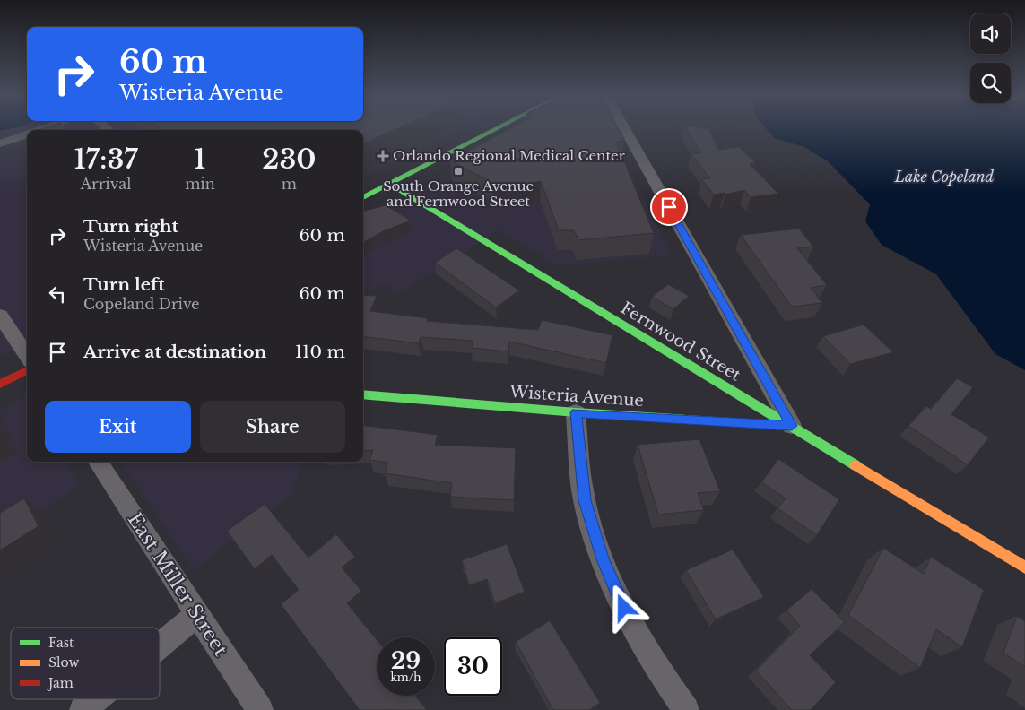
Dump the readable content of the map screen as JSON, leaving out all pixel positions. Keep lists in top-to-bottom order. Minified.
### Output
{"streets":{"street":["Fernwood Street","Wisteria Avenue","East Miller Street"]},"crossings":[["Fernwood Street","Wisteria Avenue"]],"water":["Lake Copeland"],"places":{"health":["Orlando Regional Medical Center"],"transit":["South Orange Avenue and Fernwood Street"]},"legend":["Fast","Slow","Jam"],"page":{"turn":["60 m","Wisteria Avenue"],"eta":["17:37","Arrival","1","min","230","m"],"list":[{"name":"Turn right","note":"Wisteria Avenue","value":"60 m"},{"name":"Turn left","note":"Copeland Drive","value":"60 m"},{"name":"Arrive at destination","value":"110 m"}],"buttons":["Exit","Share"],"speed":"29 km/h","limit":"30"}}
